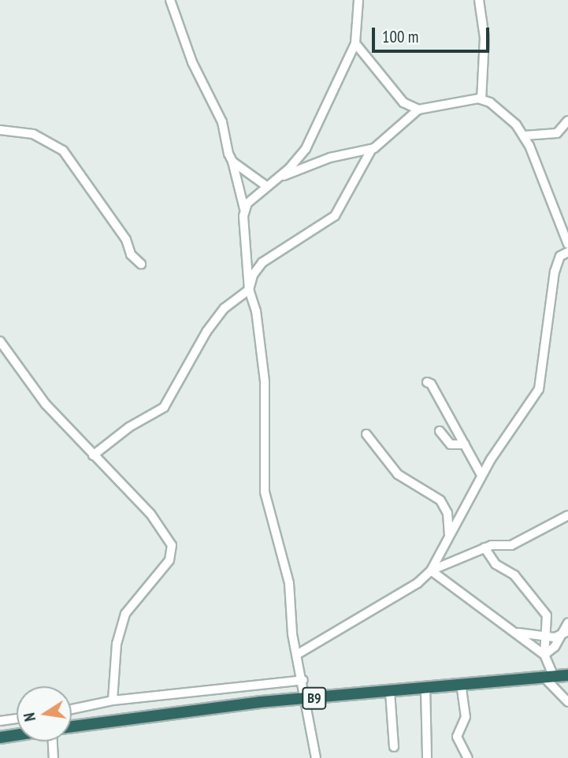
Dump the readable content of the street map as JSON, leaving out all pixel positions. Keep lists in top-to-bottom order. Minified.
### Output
{"streets":{"highway":["B9"]},"scale_bar":"100 m","north":"left"}
